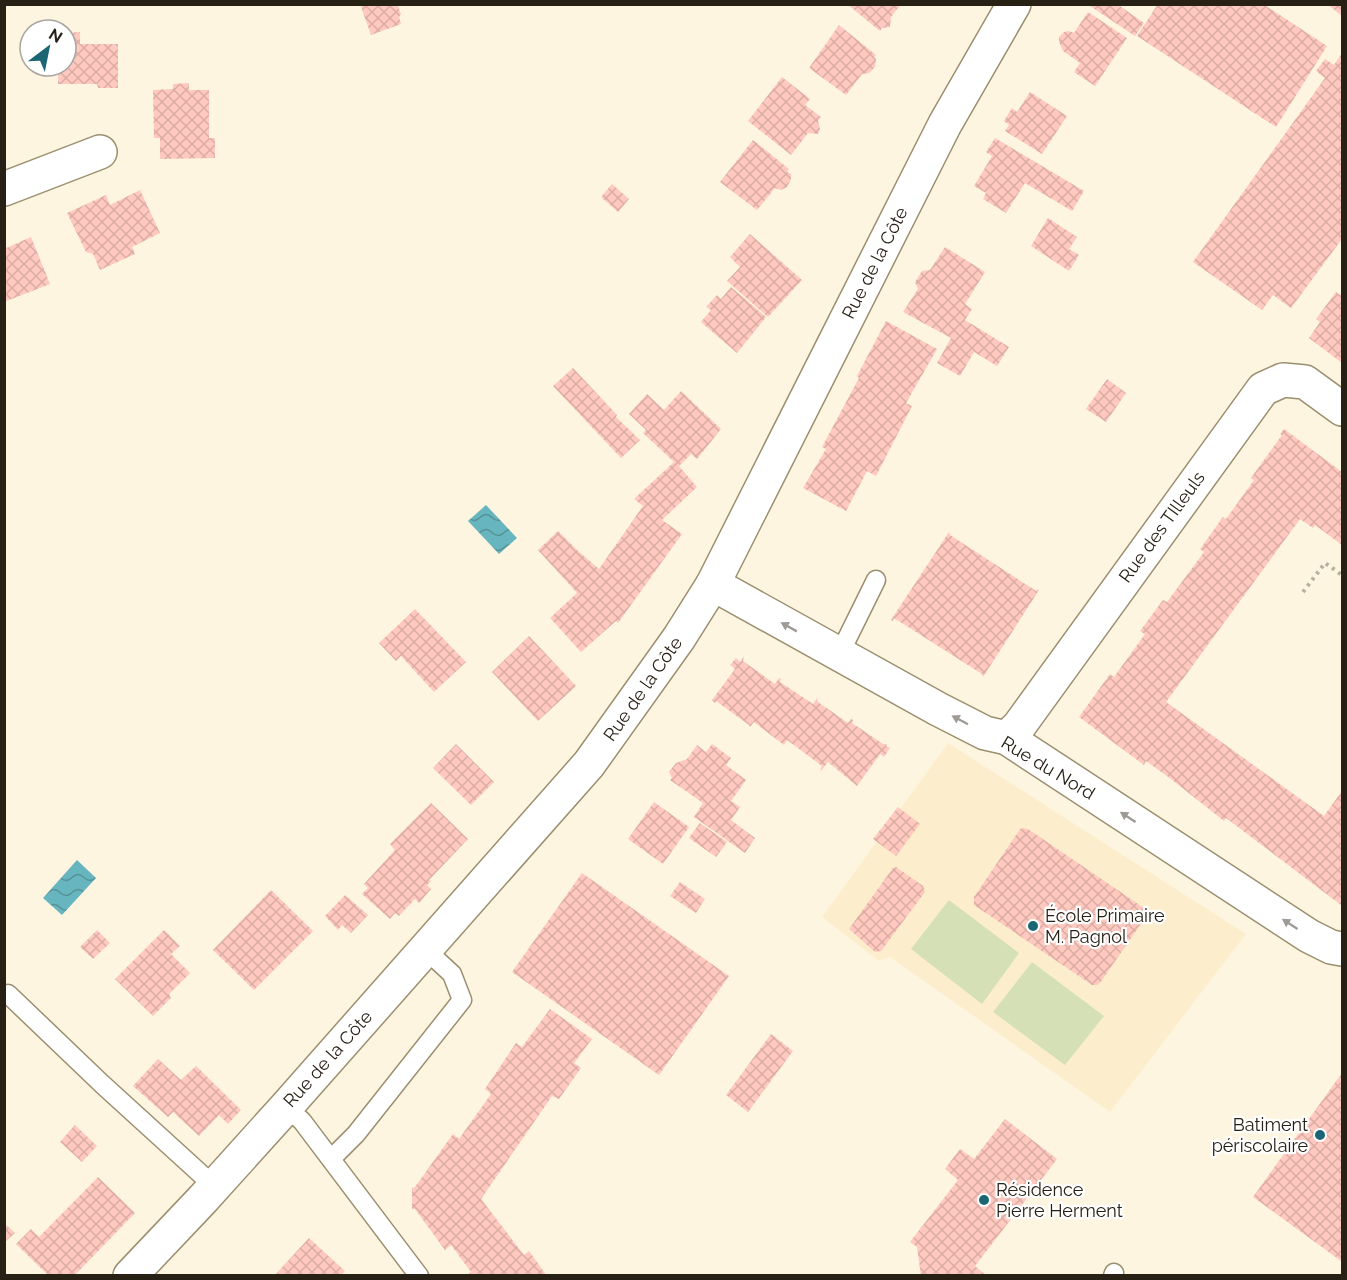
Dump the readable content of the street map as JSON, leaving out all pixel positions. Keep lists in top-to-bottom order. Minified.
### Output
{"streets":{"street":["Rue de la Côte","Rue des TIlleuls","Rue du Nord"]},"crossings":[["Rue de la Côte","Rue du Nord"],["Rue des TIlleuls","Rue du Nord"]],"one_way":["Rue du Nord"],"places":["École Primaire M. Pagnol","Batiment périscolaire","Résidence Pierre Herment"],"north":"top right"}
